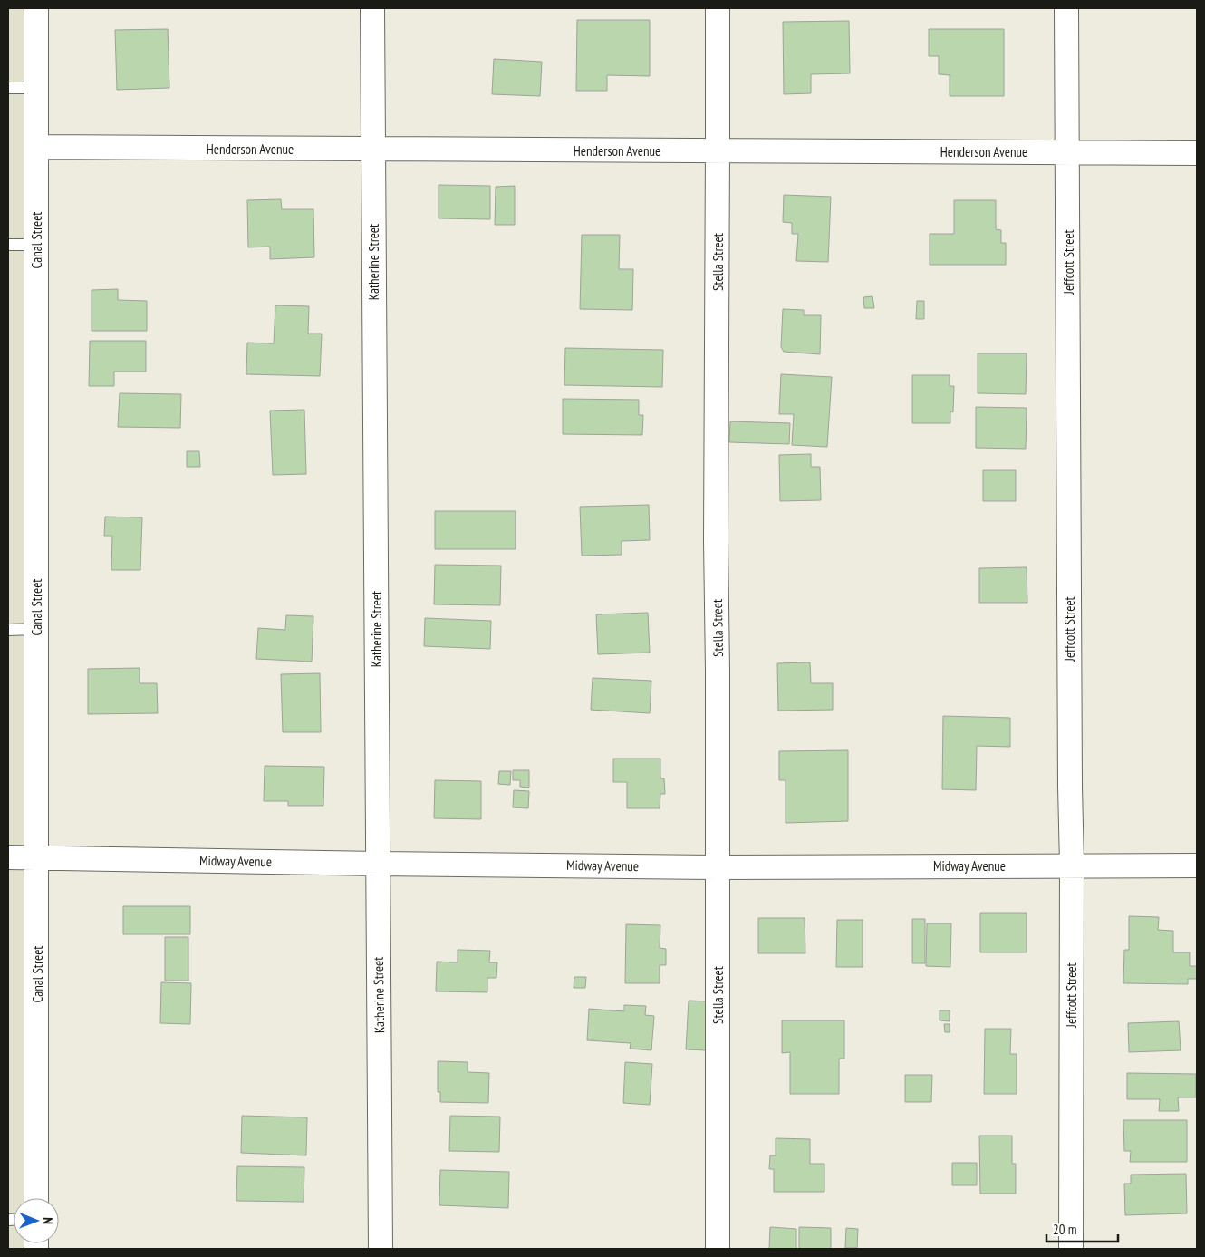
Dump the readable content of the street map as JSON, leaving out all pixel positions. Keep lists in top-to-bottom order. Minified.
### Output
{"streets":{"street":["Henderson Avenue","Canal Street","Katherine Street","Stella Street","Jeffcott Street","Midway Avenue"]},"crossings":[["Henderson Avenue","Canal Street"],["Henderson Avenue","Katherine Street"],["Henderson Avenue","Stella Street"],["Henderson Avenue","Jeffcott Street"],["Canal Street","Midway Avenue"],["Katherine Street","Midway Avenue"],["Stella Street","Midway Avenue"],["Jeffcott Street","Midway Avenue"]],"scale_bar":"20 m","north":"right"}
